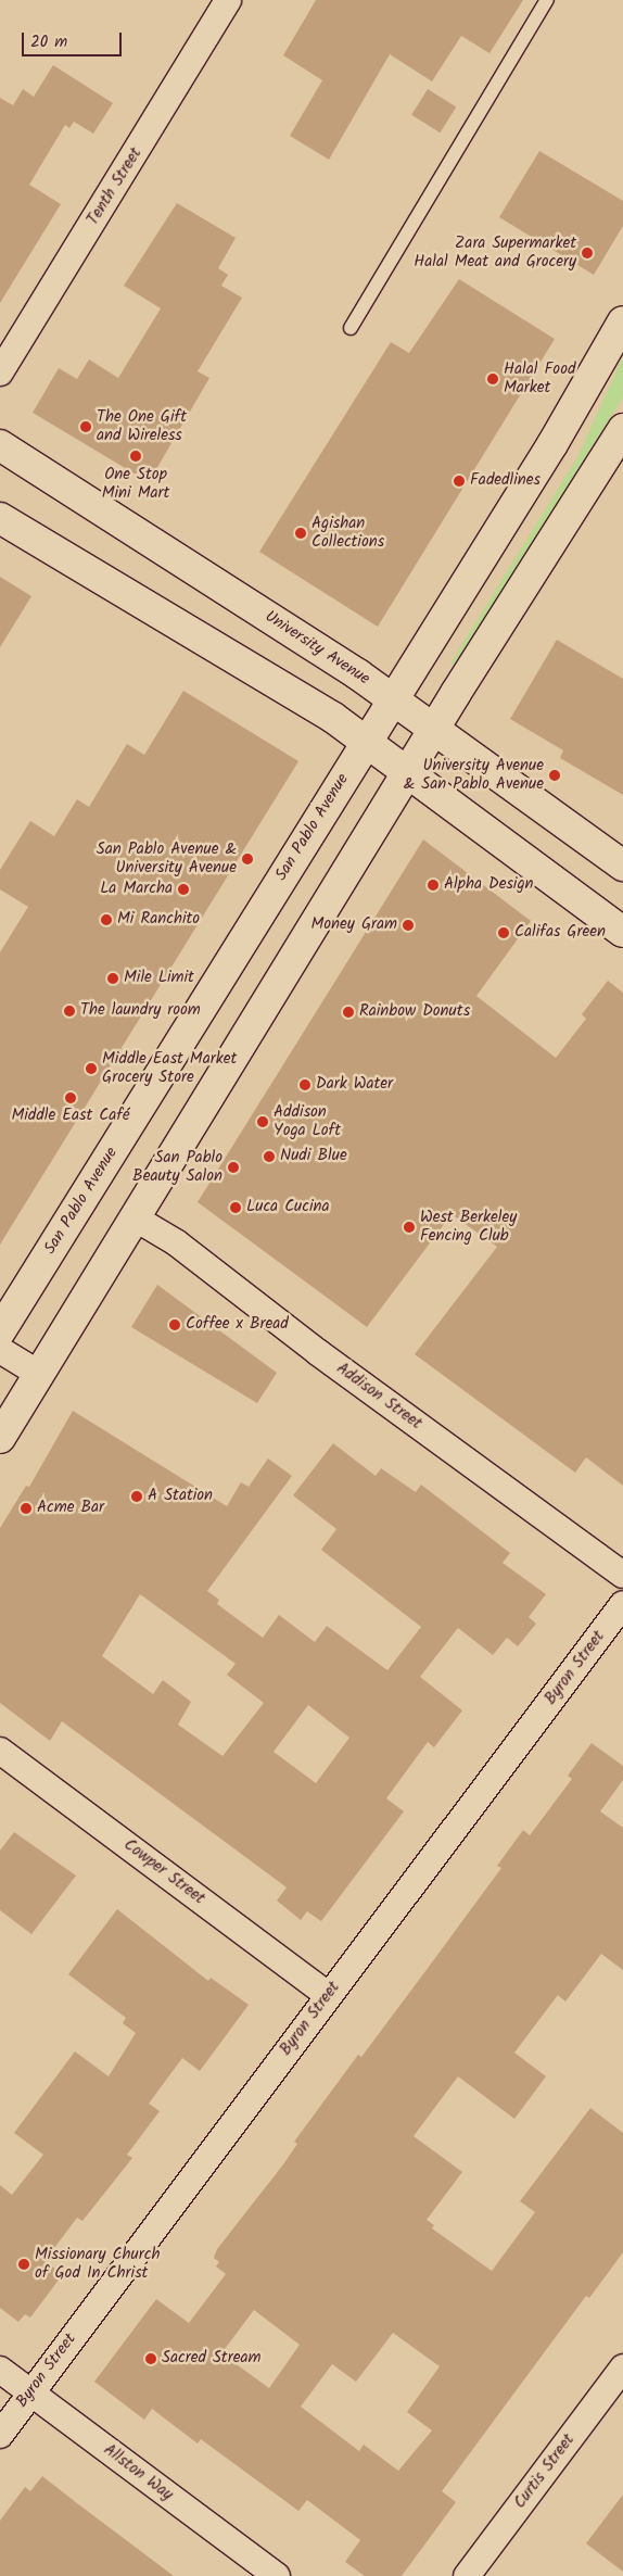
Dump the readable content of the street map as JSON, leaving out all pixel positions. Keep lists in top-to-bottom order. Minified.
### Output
{"streets":{"main road":["University Avenue","San Pablo Avenue"],"street":["Tenth Street","Addison Street","Byron Street","Cowper Street","Curtis Street","Allston Way"]},"crossings":[["University Avenue","San Pablo Avenue"],["Byron Street","Cowper Street"],["Byron Street","Allston Way"]],"places":["Zara Supermarket Halal Meat and Grocery","Halal Food Market","The One Gift and Wireless","One Stop Mini Mart","Fadedlines","Agishan Collections","University Avenue & San Pablo Avenue","San Pablo Avenue & University Avenue","Alpha Design","La Marcha","Mi Ranchito","Money Gram","Califas Green","Mile Limit","The laundry room","Rainbow Donuts","Middle East Market Grocery Store","Dark Water","Middle East Café","Addison Yoga Loft","Nudi Blue","San Pablo Beauty Salon","Luca Cucina","West Berkeley Fencing Club","Coffee x Bread","A Station","Acme Bar","Missionary Church of God In Christ","Sacred Stream"],"scale_bar":"20 m"}
